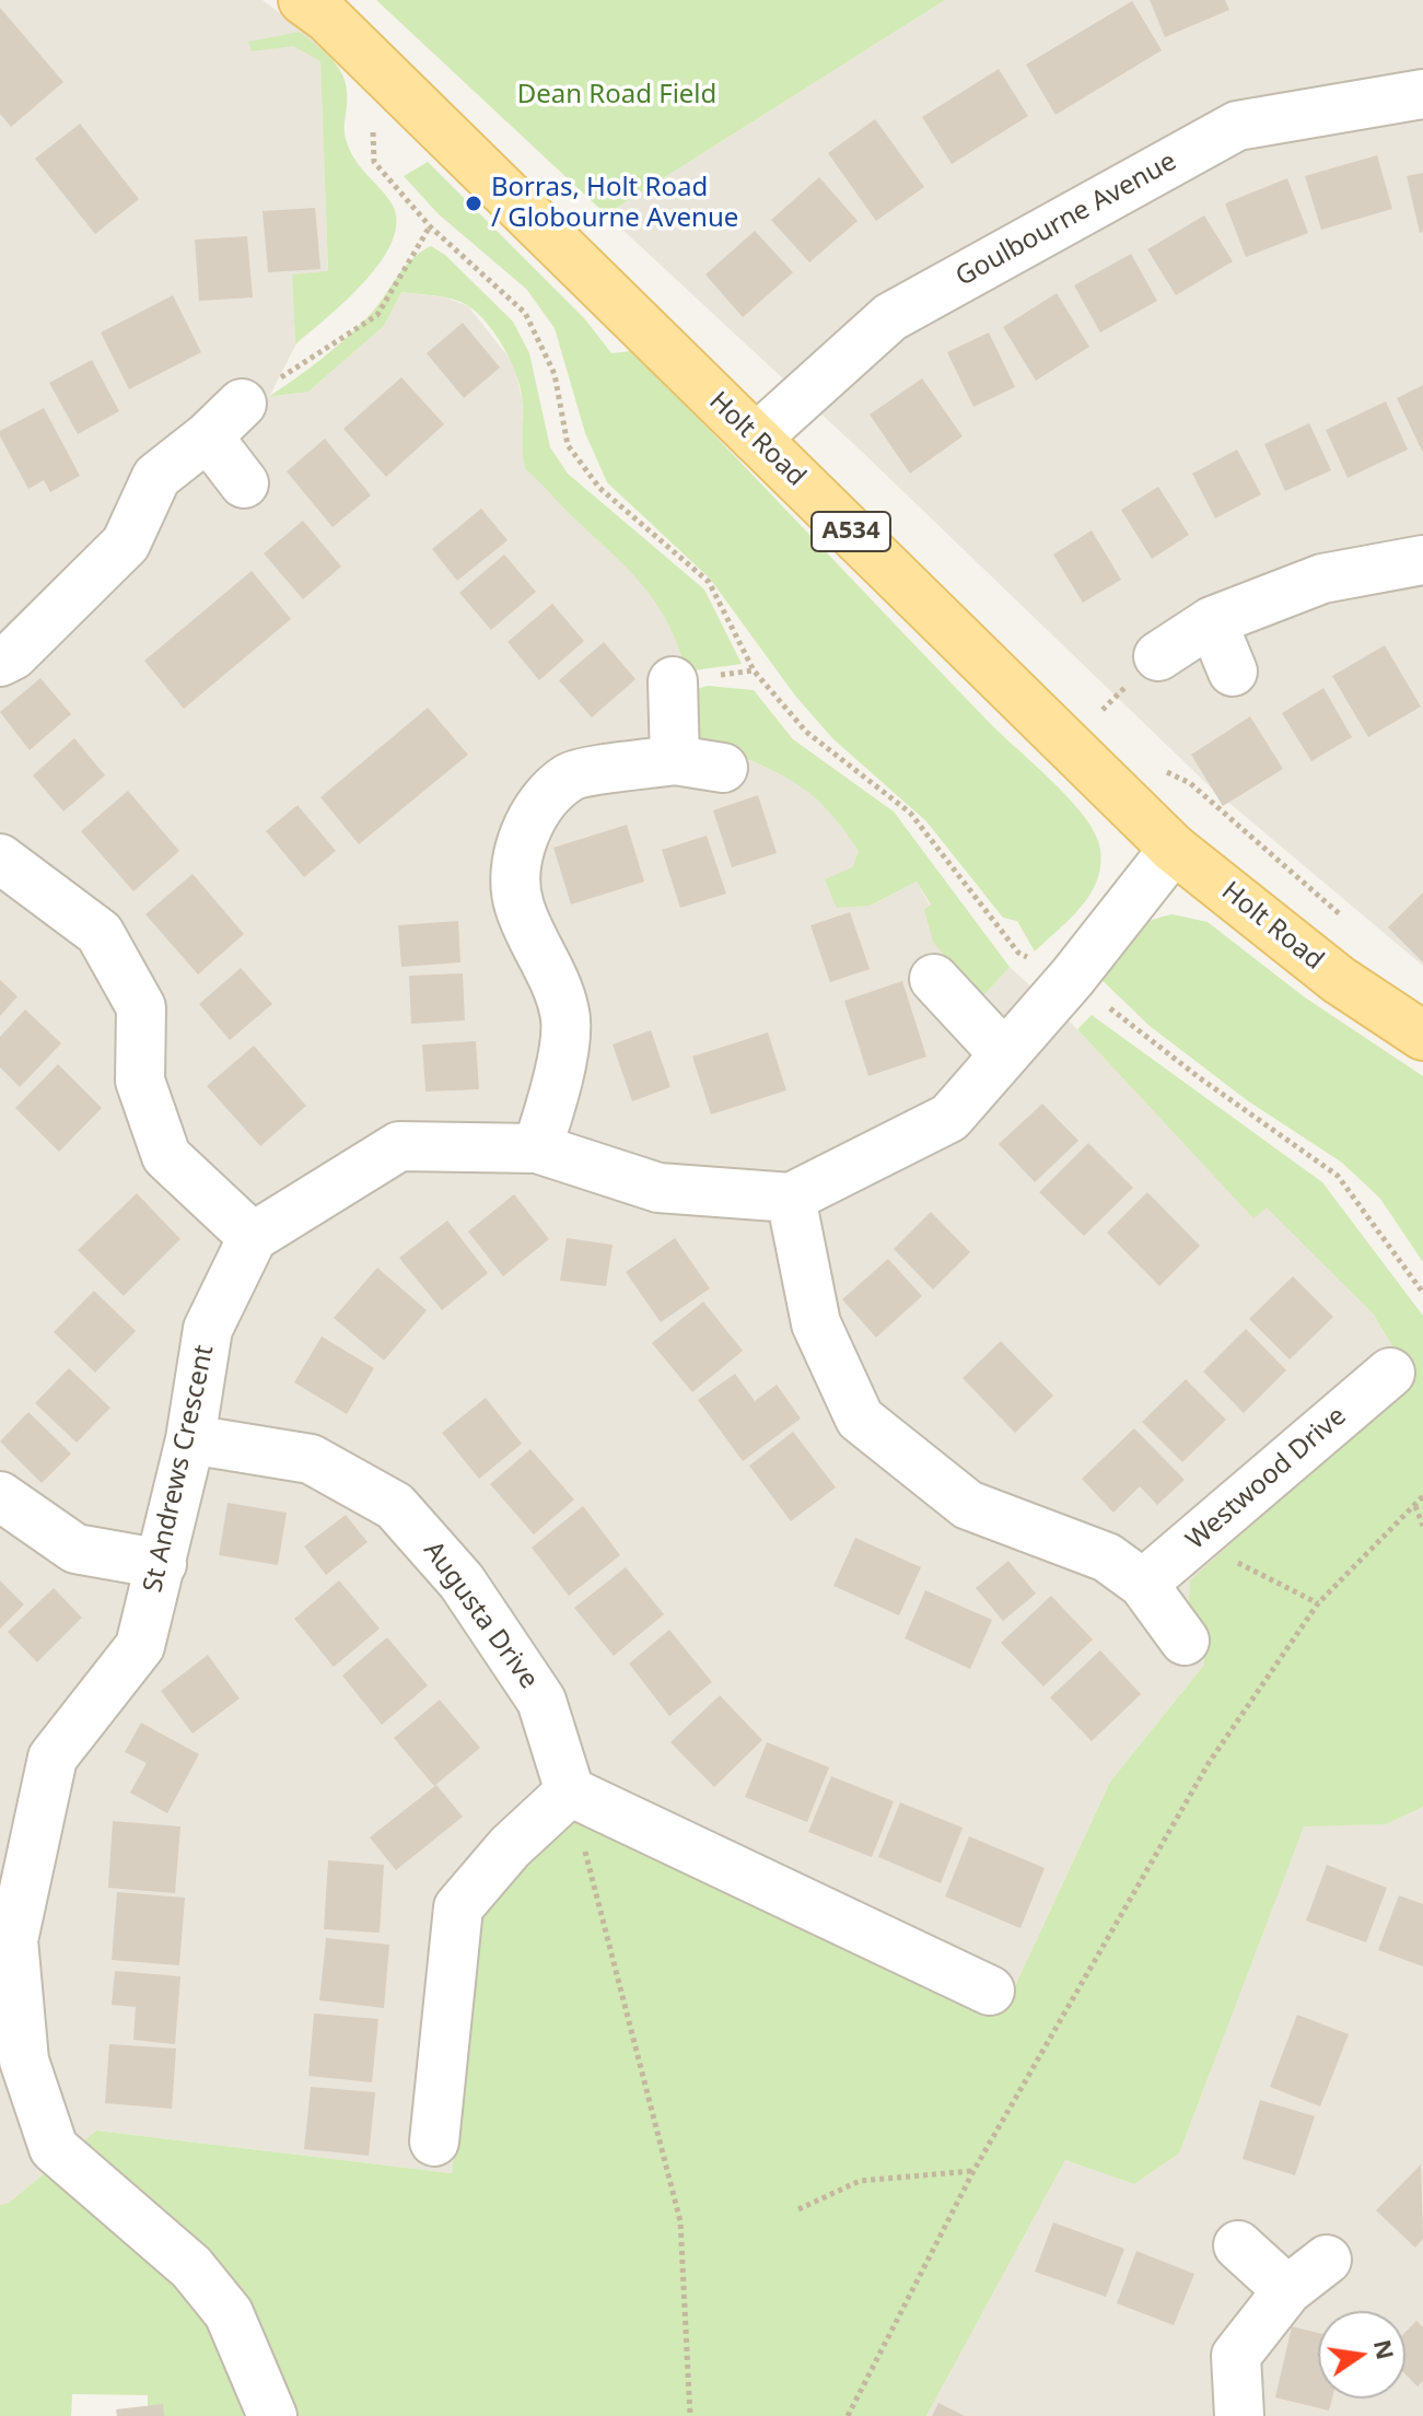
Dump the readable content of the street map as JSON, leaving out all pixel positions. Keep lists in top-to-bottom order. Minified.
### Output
{"streets":{"main road":["Holt Road","A534"],"street":["Goulbourne Avenue","St Andrews Crescent","Westwood Drive","Augusta Drive"]},"crossings":[["Goulbourne Avenue","Holt Road"],["St Andrews Crescent","Augusta Drive"]],"parks":["Dean Road Field"],"places":["Borras, Holt Road / Globourne Avenue"],"north":"right"}
